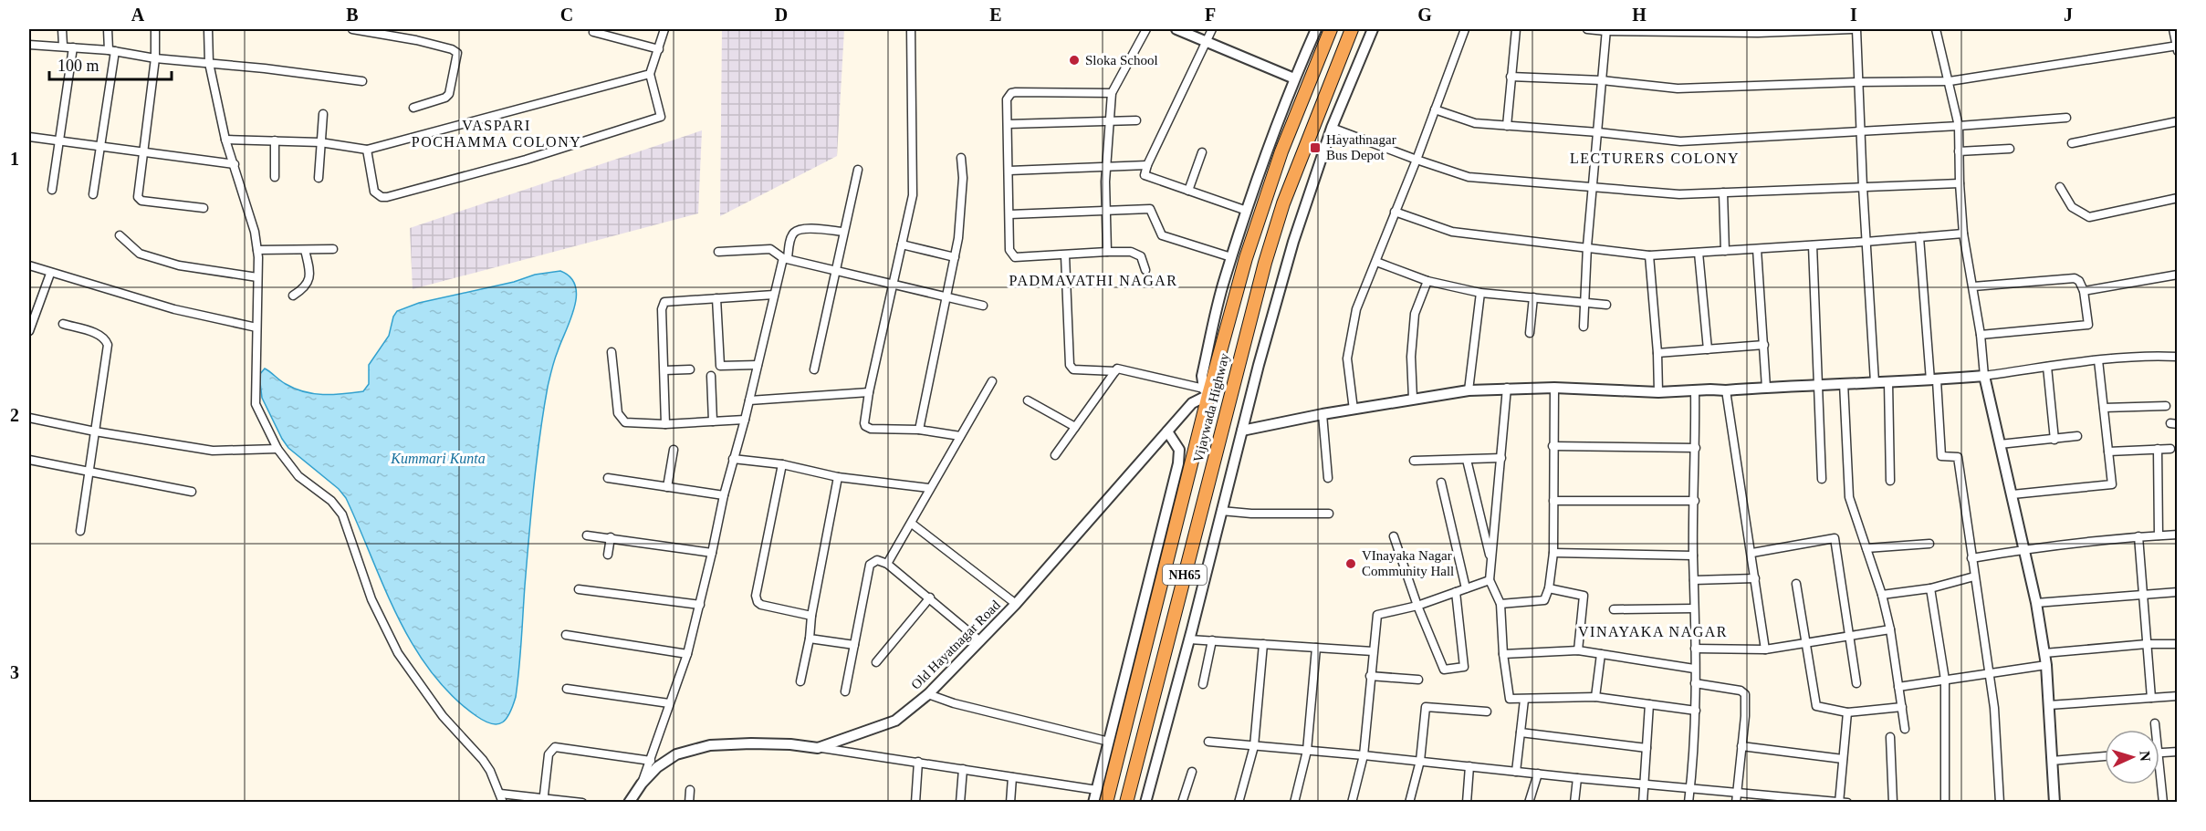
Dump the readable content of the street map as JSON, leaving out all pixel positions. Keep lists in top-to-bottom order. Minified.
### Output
{"streets":{"highway":["Vijaywada Highway","NH65"],"street":["Old Hayatnagar Road"]},"crossings":[["Vijaywada Highway","Old Hayatnagar Road"]],"districts":["VASPARI POCHAMMA COLONY","LECTURERS COLONY","PADMAVATHI NAGAR","VINAYAKA NAGAR"],"water":["Kummari Kunta"],"places":{"other":["Sloka School","VInayaka Nagar Community Hall"],"transit":["Hayathnagar Bus Depot"]},"scale_bar":"100 m","north":"right","grid":{"columns":["A","B","C","D","E","F","G","H","I","J"],"rows":["1","2","3"]}}
